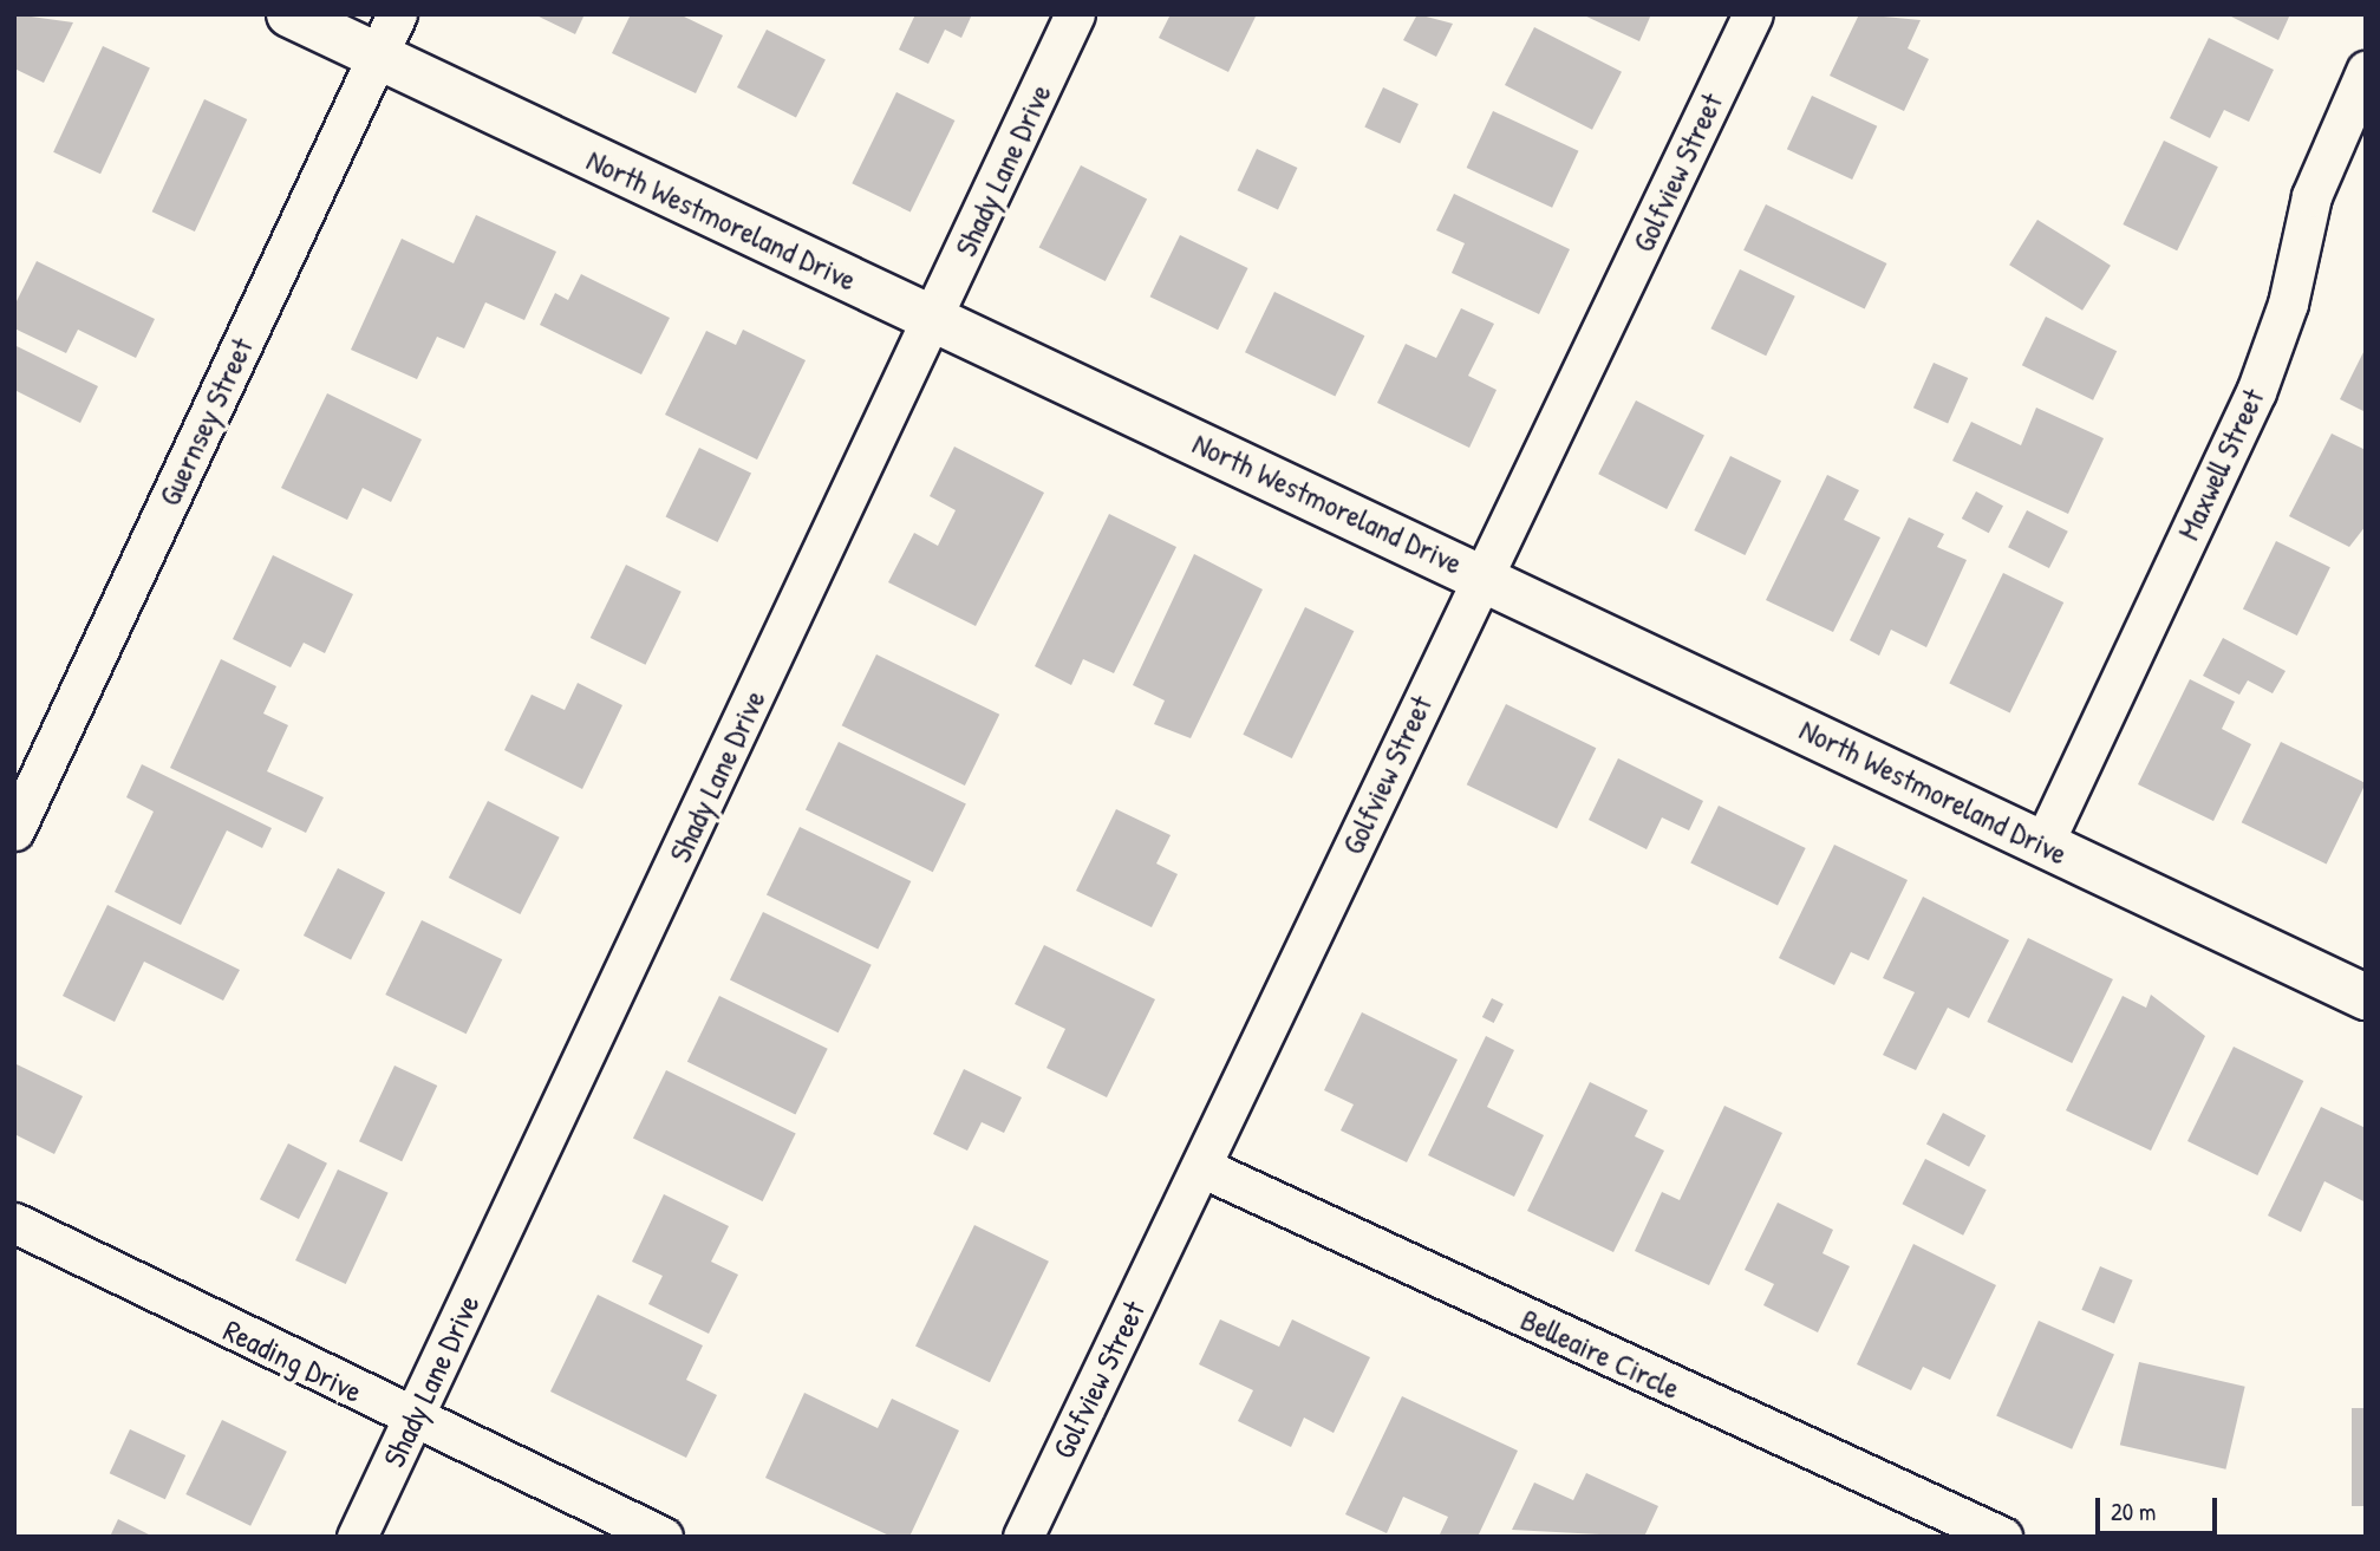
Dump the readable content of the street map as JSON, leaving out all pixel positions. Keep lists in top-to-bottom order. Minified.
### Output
{"streets":{"street":["Shady Lane Drive","Golfview Street","North Westmoreland Drive","Guernsey Street","Maxwell Street","Belleaire Circle","Reading Drive"]},"crossings":[["Shady Lane Drive","North Westmoreland Drive"],["Shady Lane Drive","Reading Drive"],["Golfview Street","North Westmoreland Drive"],["Golfview Street","Belleaire Circle"],["North Westmoreland Drive","Guernsey Street"],["North Westmoreland Drive","Maxwell Street"]],"scale_bar":"20 m"}
